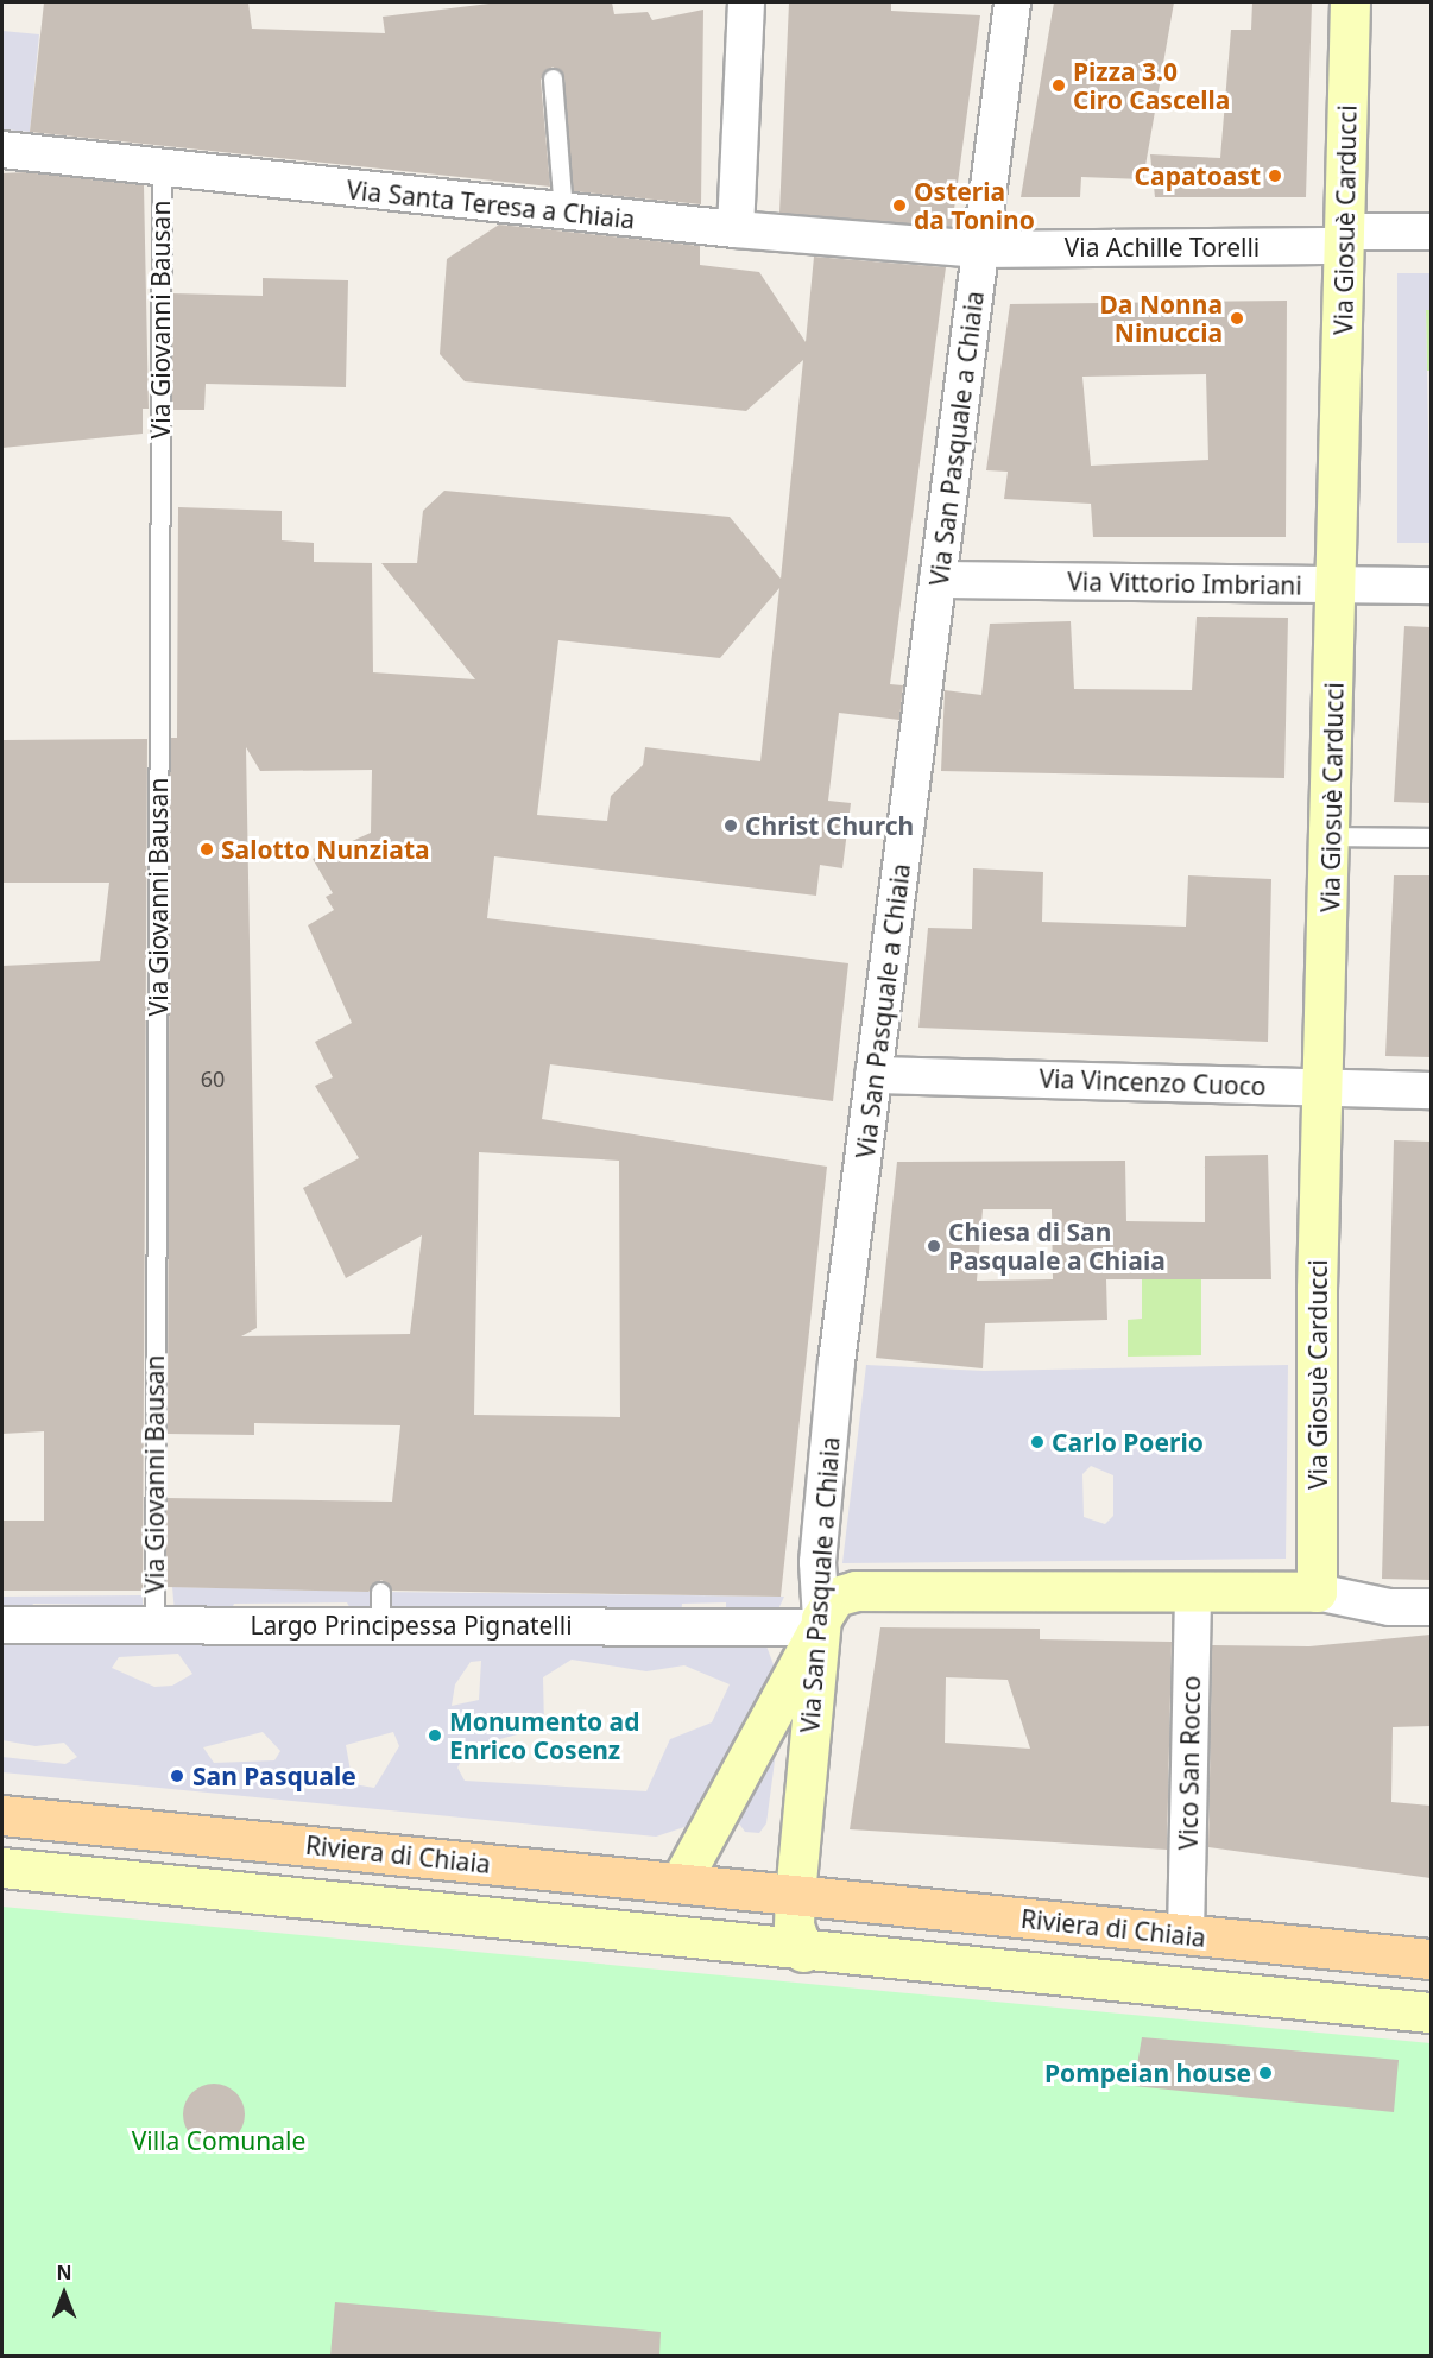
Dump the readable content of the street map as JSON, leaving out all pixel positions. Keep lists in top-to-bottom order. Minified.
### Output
{"streets":{"main road":["Riviera di Chiaia"],"street":["Via Santa Teresa a Chiaia","Via Giosuè Carducci","Via Achille Torelli","Via San Pasquale a Chiaia","Via Vittorio Imbriani","Via Vincenzo Cuoco","Largo Principessa Pignatelli","Vico San Rocco"],"lane":["Via Giovanni Bausan"]},"crossings":[["Via Santa Teresa a Chiaia","Via Achille Torelli"],["Via Santa Teresa a Chiaia","Via Giovanni Bausan"],["Via Santa Teresa a Chiaia","Via San Pasquale a Chiaia"],["Via Giosuè Carducci","Via Achille Torelli"],["Via Giosuè Carducci","Via Vittorio Imbriani"],["Via Giosuè Carducci","Via Vincenzo Cuoco"],["Via Achille Torelli","Via San Pasquale a Chiaia"],["Via Giovanni Bausan","Largo Principessa Pignatelli"],["Via San Pasquale a Chiaia","Via Vittorio Imbriani"],["Via San Pasquale a Chiaia","Via Vincenzo Cuoco"],["Via San Pasquale a Chiaia","Largo Principessa Pignatelli"],["Via San Pasquale a Chiaia","Riviera di Chiaia"],["Vico San Rocco","Riviera di Chiaia"]],"parks":["Villa Comunale"],"places":["Pizza 3.0 Ciro Cascella","Capatoast","Osteria da Tonino","Da Nonna Ninuccia","Christ Church","Salotto Nunziata","Chiesa di San Pasquale a Chiaia","Carlo Poerio","Monumento ad Enrico Cosenz","San Pasquale","Pompeian house"],"house_numbers":["60"],"north":"top"}
